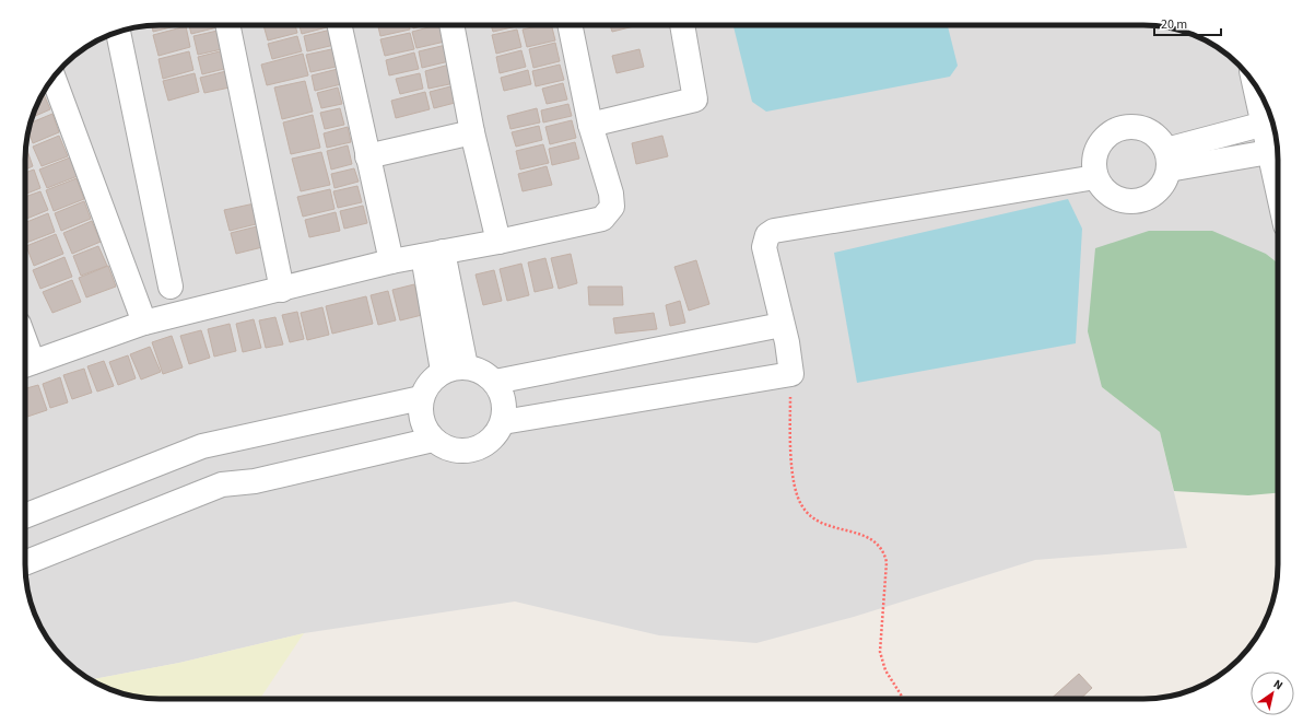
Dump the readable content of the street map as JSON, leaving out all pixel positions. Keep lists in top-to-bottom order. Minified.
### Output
{"scale_bar":"20 m","north":"top right"}
